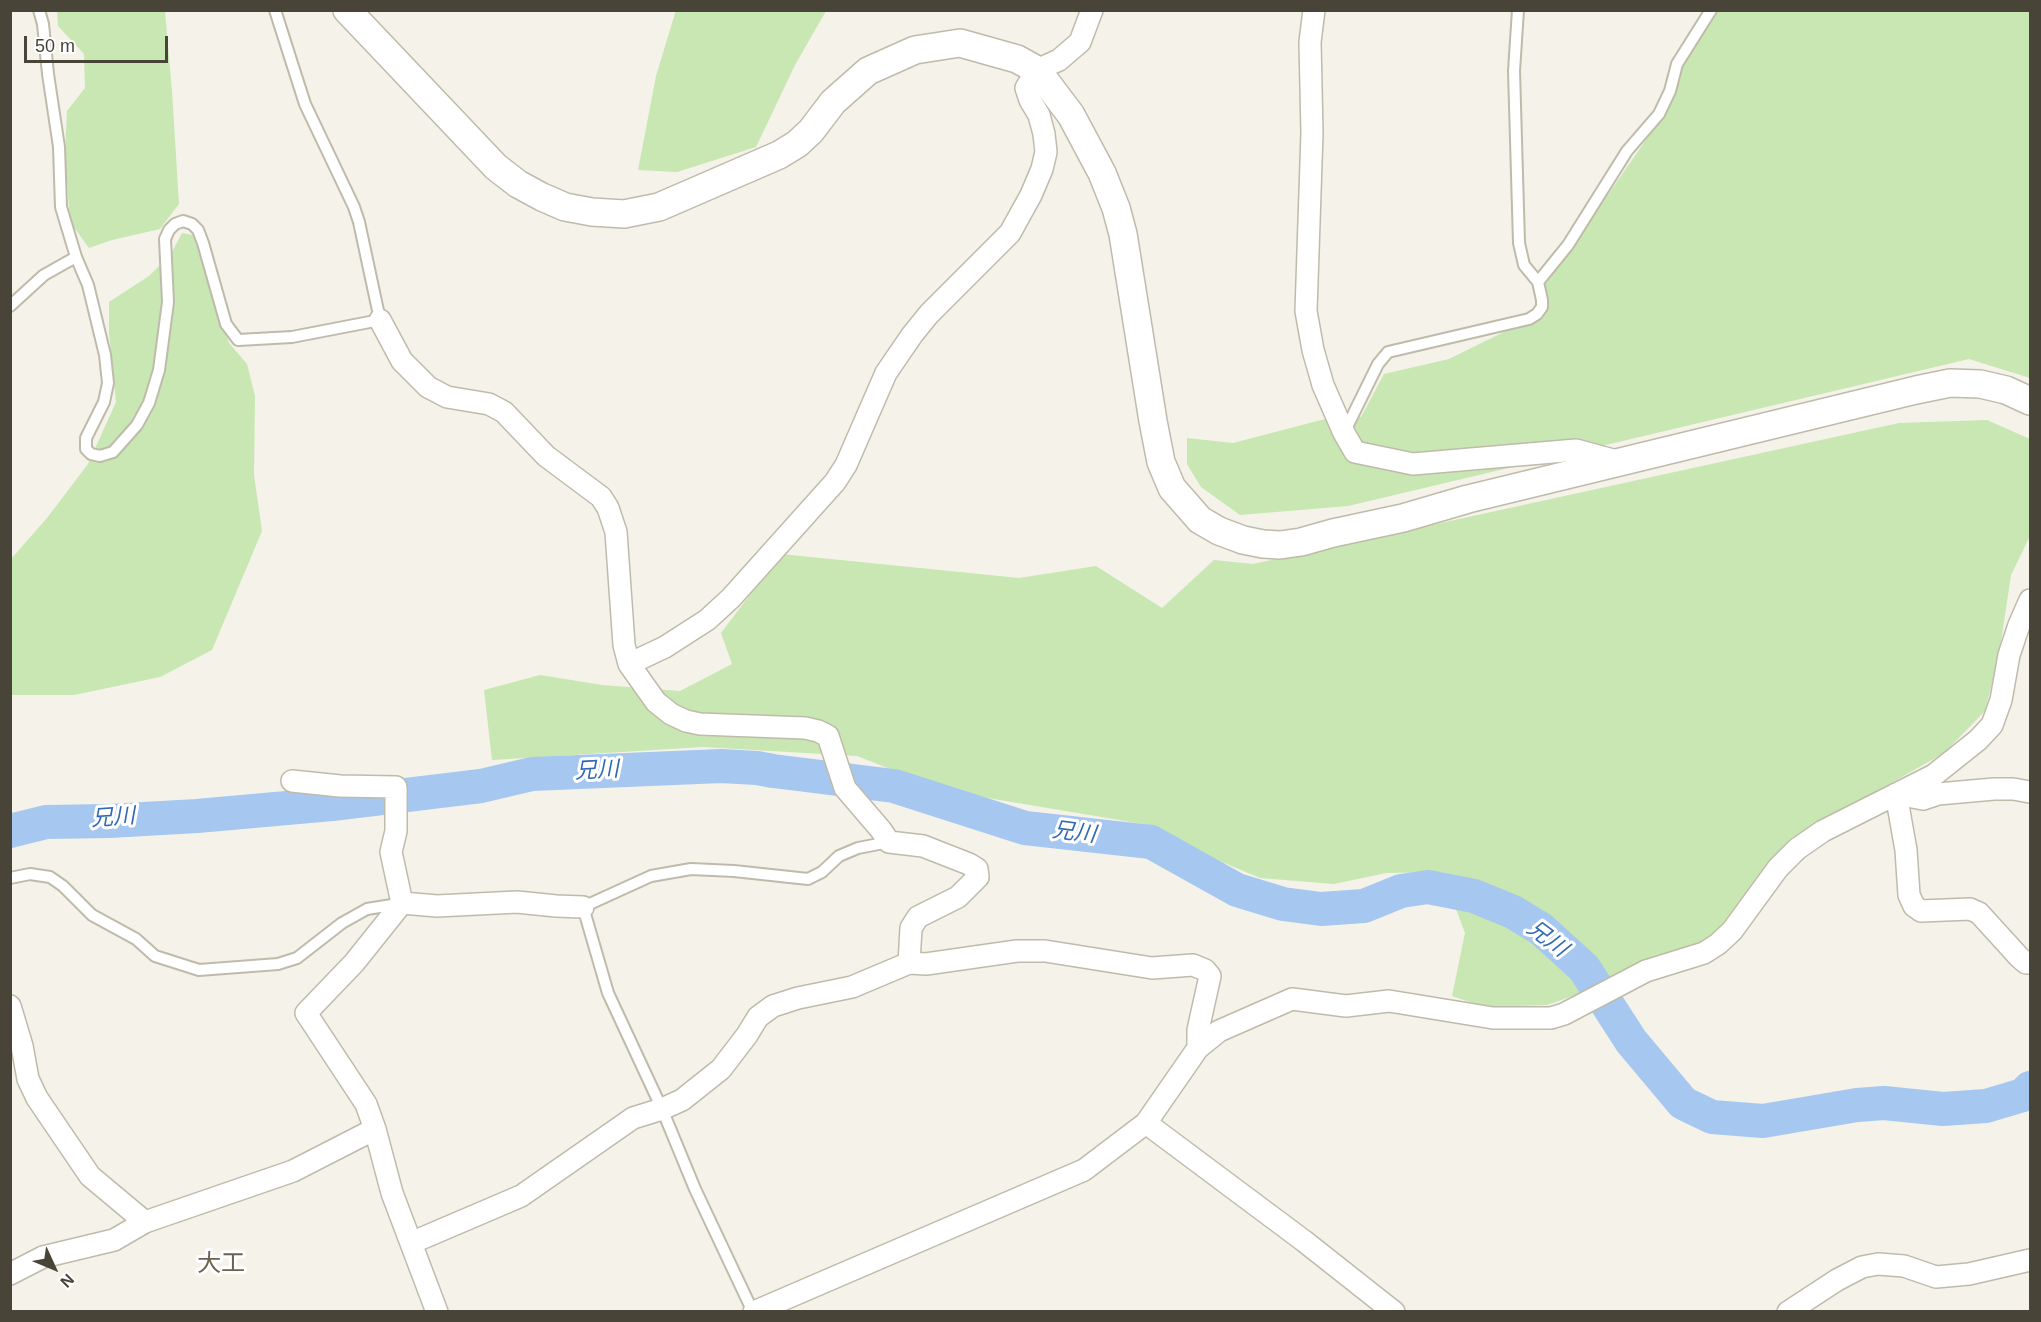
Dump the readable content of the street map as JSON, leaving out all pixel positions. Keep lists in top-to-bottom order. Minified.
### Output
{"districts":["大工"],"water":["兄川"],"scale_bar":"50 m","north":"bottom right"}
